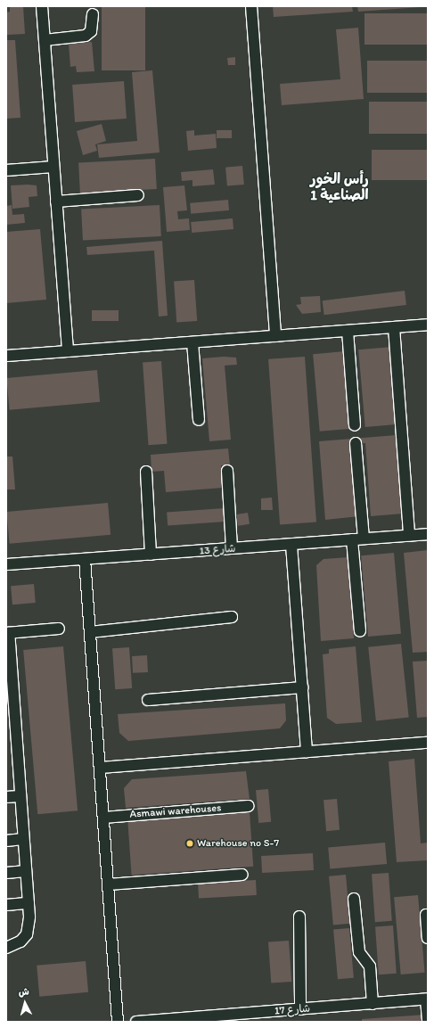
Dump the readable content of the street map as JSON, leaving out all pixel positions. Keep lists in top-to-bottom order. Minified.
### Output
{"streets":{"street":["شارع 13","Asmawi warehouses","شارع 17"]},"districts":["رأس الخور الصناعية 1"],"places":["Warehouse no S-7"],"north":"top"}
